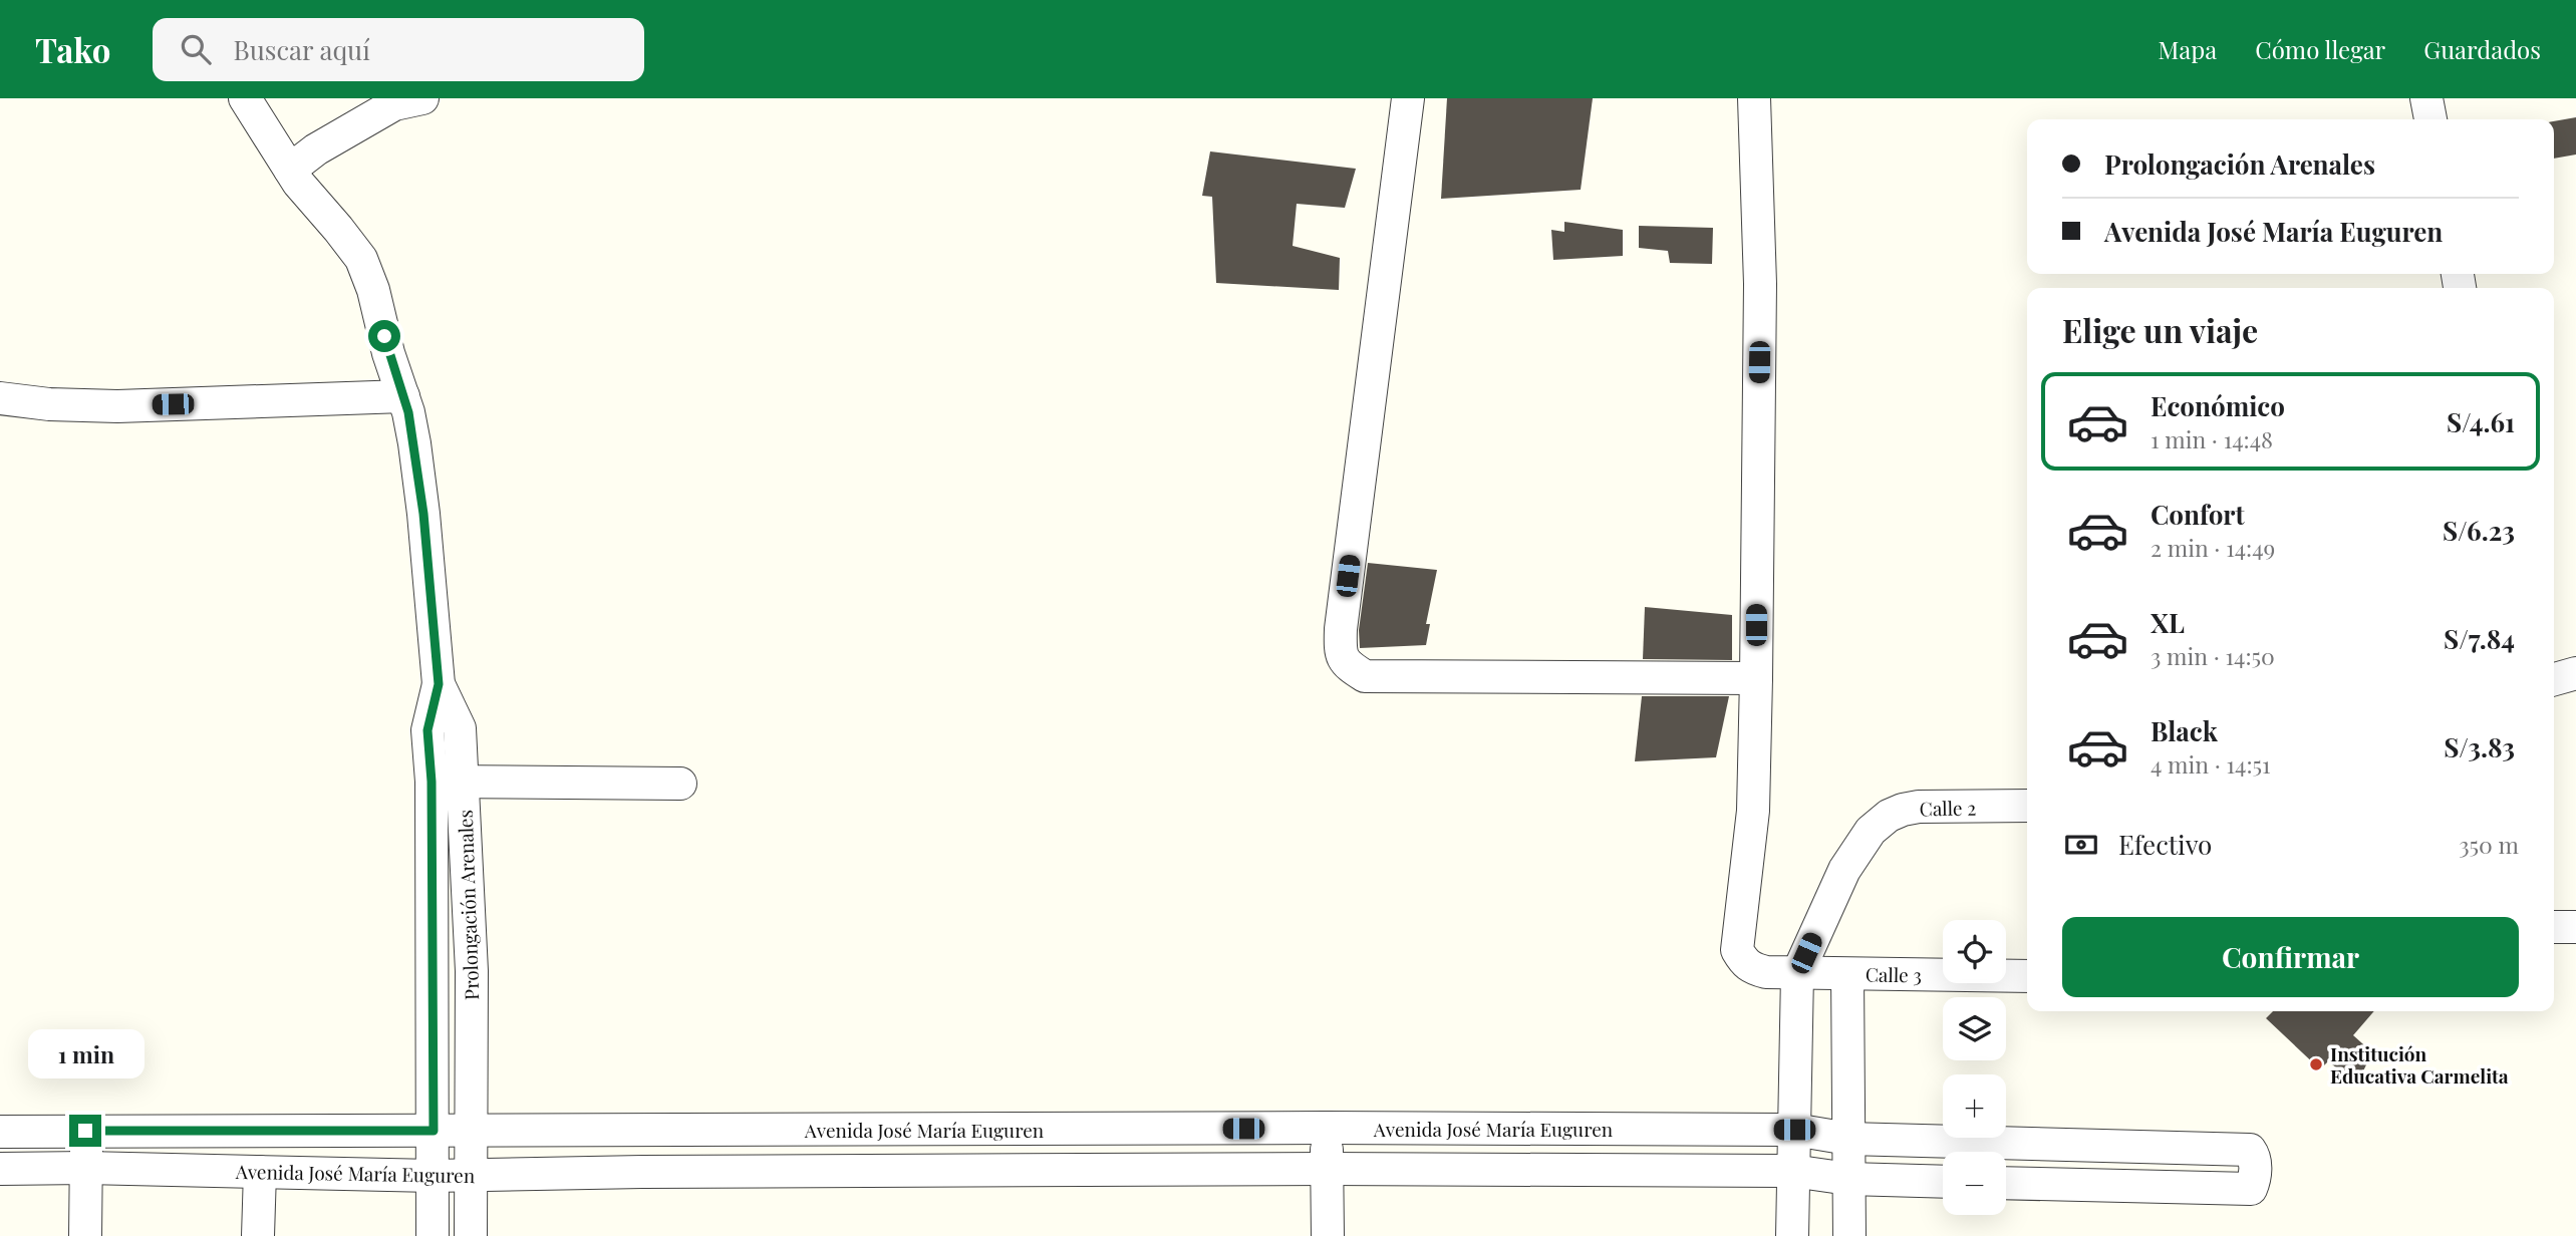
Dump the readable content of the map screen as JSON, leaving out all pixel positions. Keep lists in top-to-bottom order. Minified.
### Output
{"streets":{"street":["Calle 2","Prolongación Arenales","Calle 3","Avenida José María Euguren"]},"crossings":[["Calle 2","Calle 3"],["Prolongación Arenales","Avenida José María Euguren"]],"places":["Institución Educativa Carmelita"],"page":{"header":"Tako","search":"Buscar aquí","nav":["Mapa","Cómo llegar","Guardados"],"banner":["Prolongación Arenales","Avenida José María Euguren"],"heading":"Elige un viaje","list":[{"name":"Económico","note":"1 min · 14:48","value":"S/4.61"},{"name":"Confort","note":"2 min · 14:49","value":"S/6.23"},{"name":"XL","note":"3 min · 14:50","value":"S/7.84"},{"name":"Black","note":"4 min · 14:51","value":"S/3.83"}],"pay":["Efectivo","350 m"],"buttons":"Confirmar","map_buttons":["+","−"],"bubble":"1 min"}}
